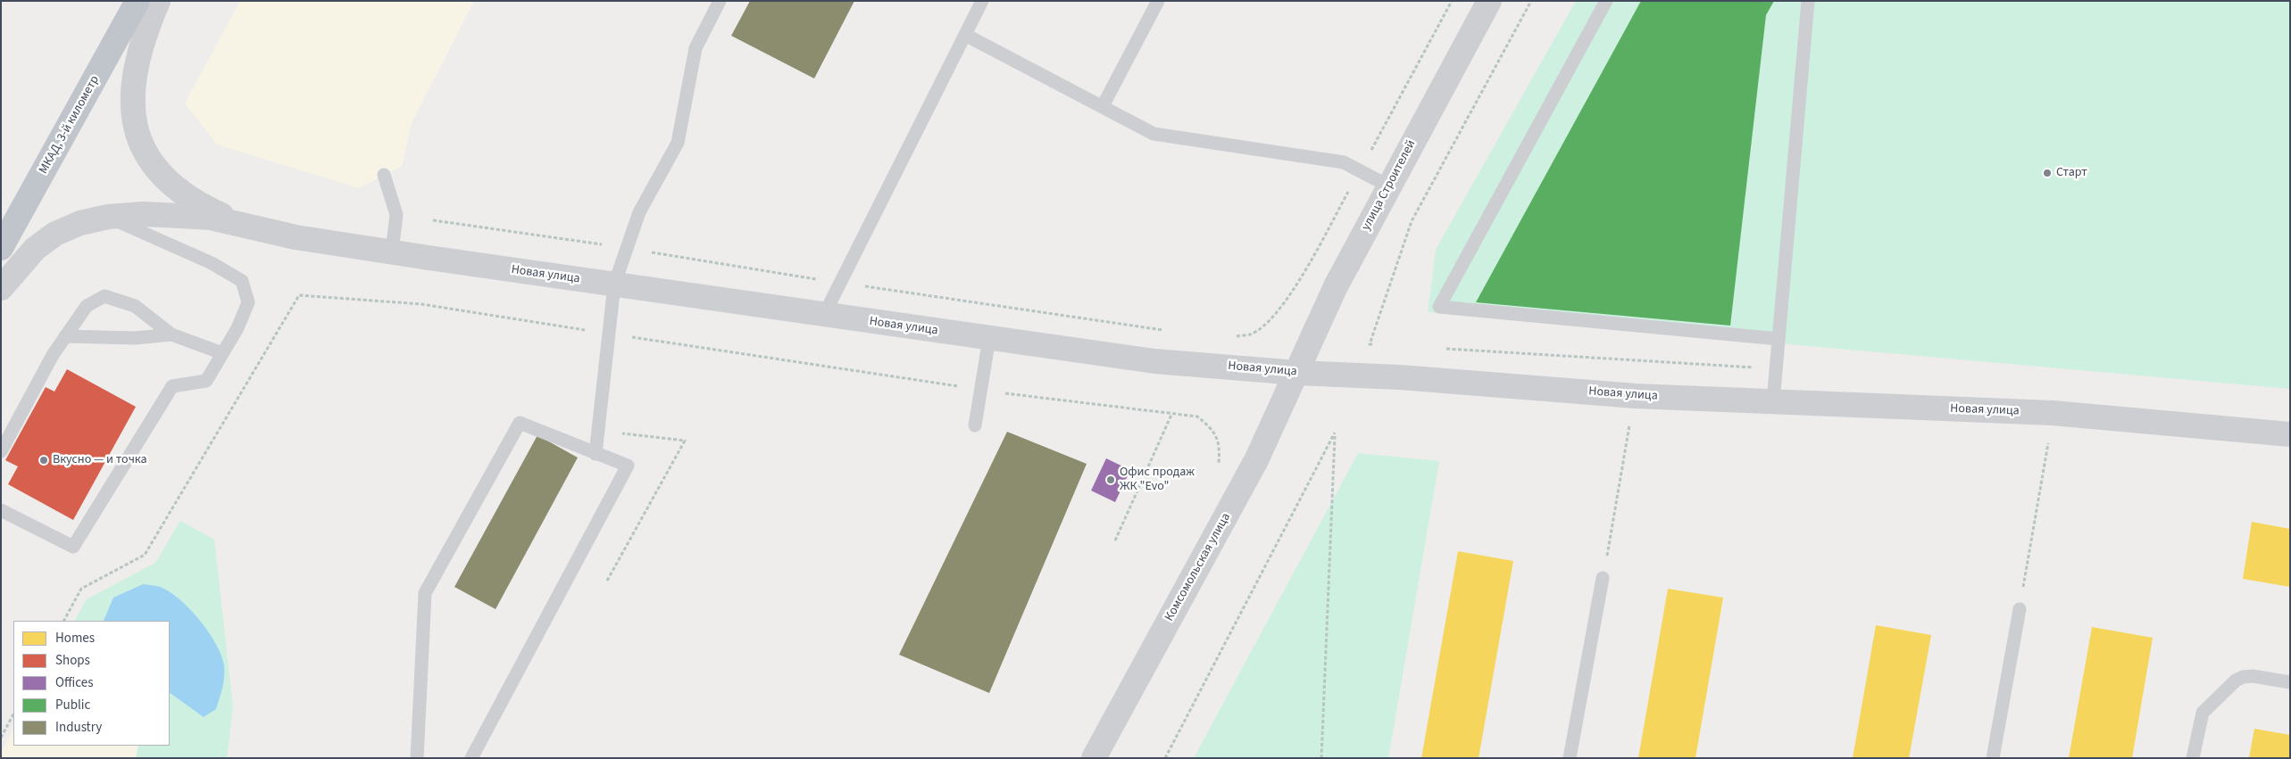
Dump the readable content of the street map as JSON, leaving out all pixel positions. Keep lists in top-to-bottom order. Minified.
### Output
{"streets":{"highway":["МКАД, 3-й километр"],"street":["улица Строителей","Новая улица","Комсомольская улица"]},"crossings":[["улица Строителей","Новая улица"],["улица Строителей","Комсомольская улица"],["Новая улица","Комсомольская улица"]],"places":["Старт","Вкусно — и точка","Офис продаж ЖК \"Evo\""],"legend":["Homes","Shops","Offices","Public","Industry"]}
